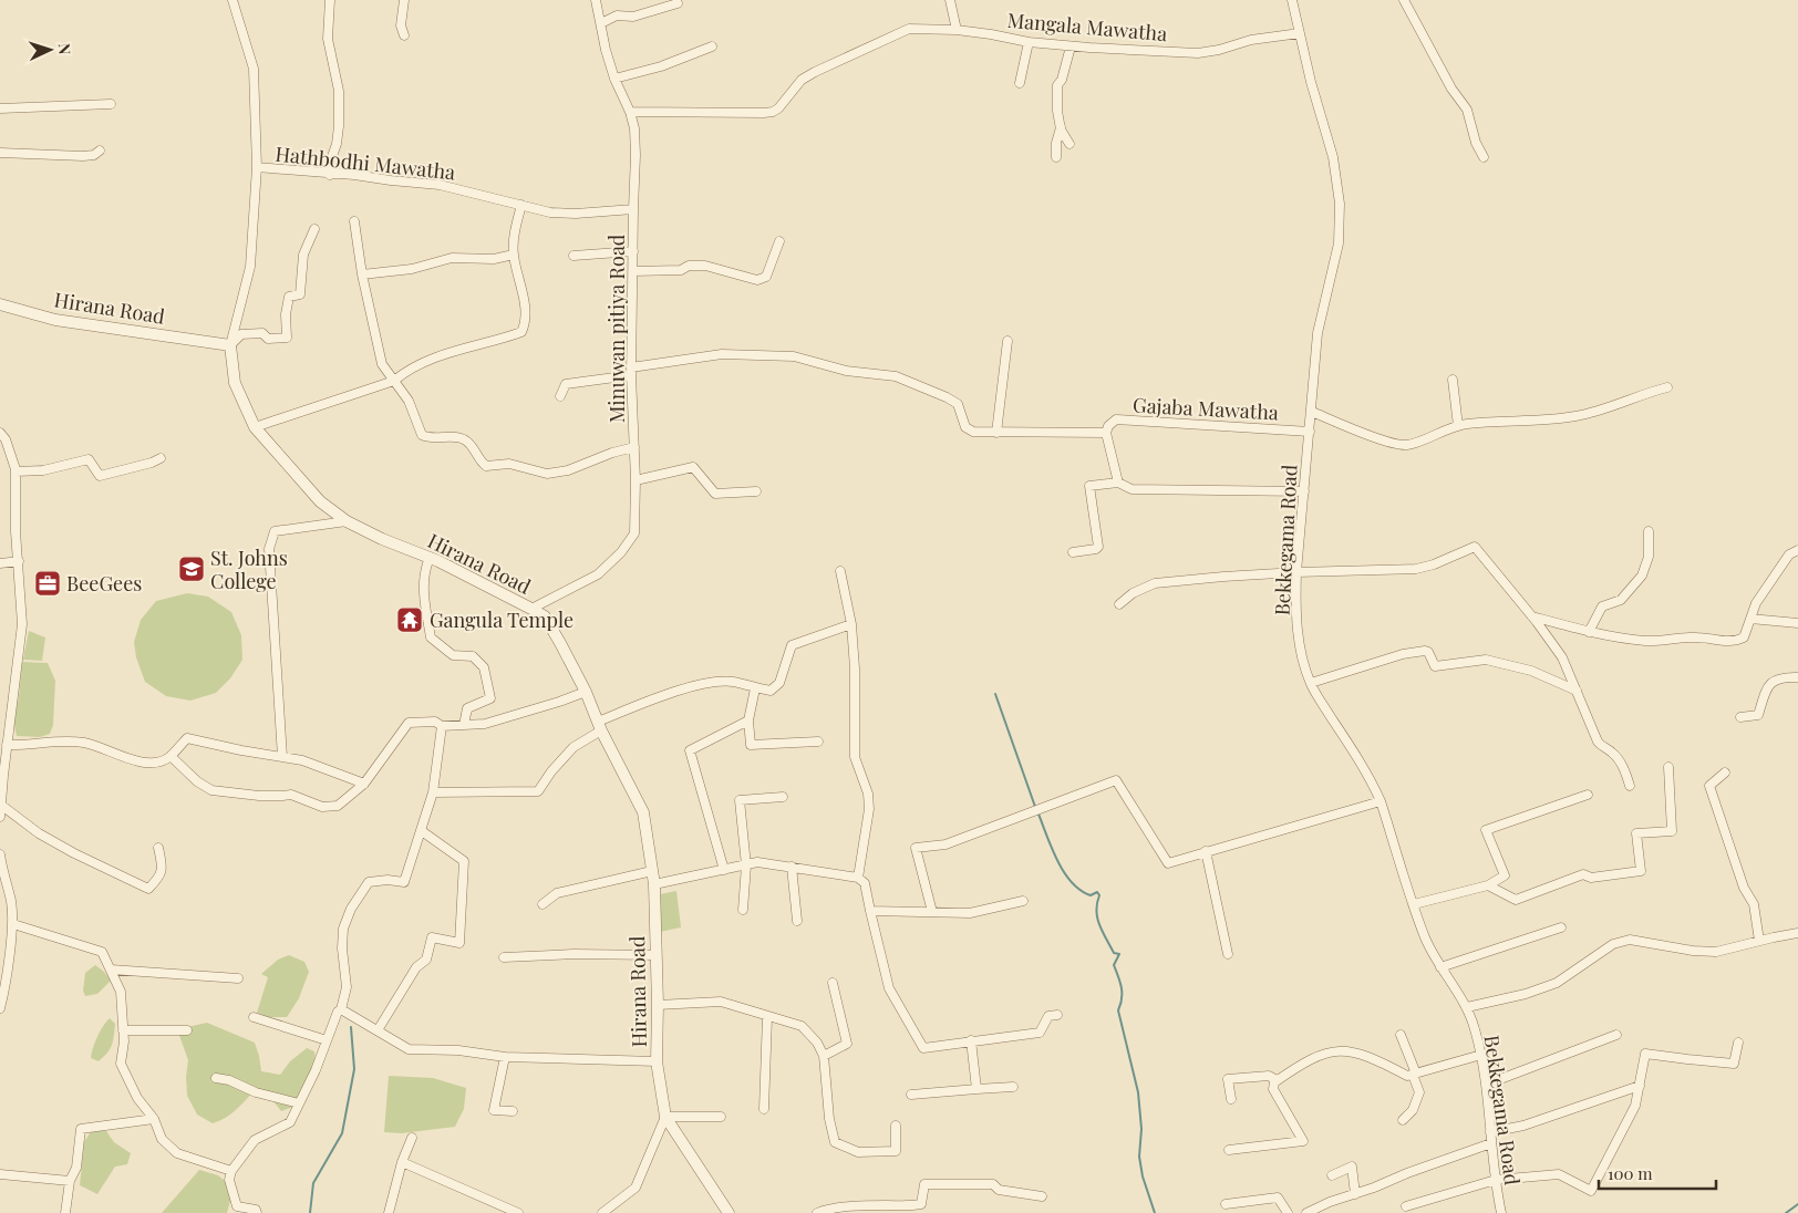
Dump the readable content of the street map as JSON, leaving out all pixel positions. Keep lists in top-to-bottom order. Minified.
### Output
{"streets":{"street":["Mangala Mawatha","Hathbodhi Mawatha","Hirana Road","Minuwan pitiya Road","Gajaba Mawatha","Bekkegama Road"]},"crossings":[["Mangala Mawatha","Minuwan pitiya Road"],["Mangala Mawatha","Bekkegama Road"],["Hathbodhi Mawatha","Minuwan pitiya Road"],["Hirana Road","Minuwan pitiya Road"],["Gajaba Mawatha","Bekkegama Road"]],"places":{"school or university":["St. Johns College"],"office":["BeeGees"],"temple":["Gangula Temple"]},"scale_bar":"100 m","north":"right"}
